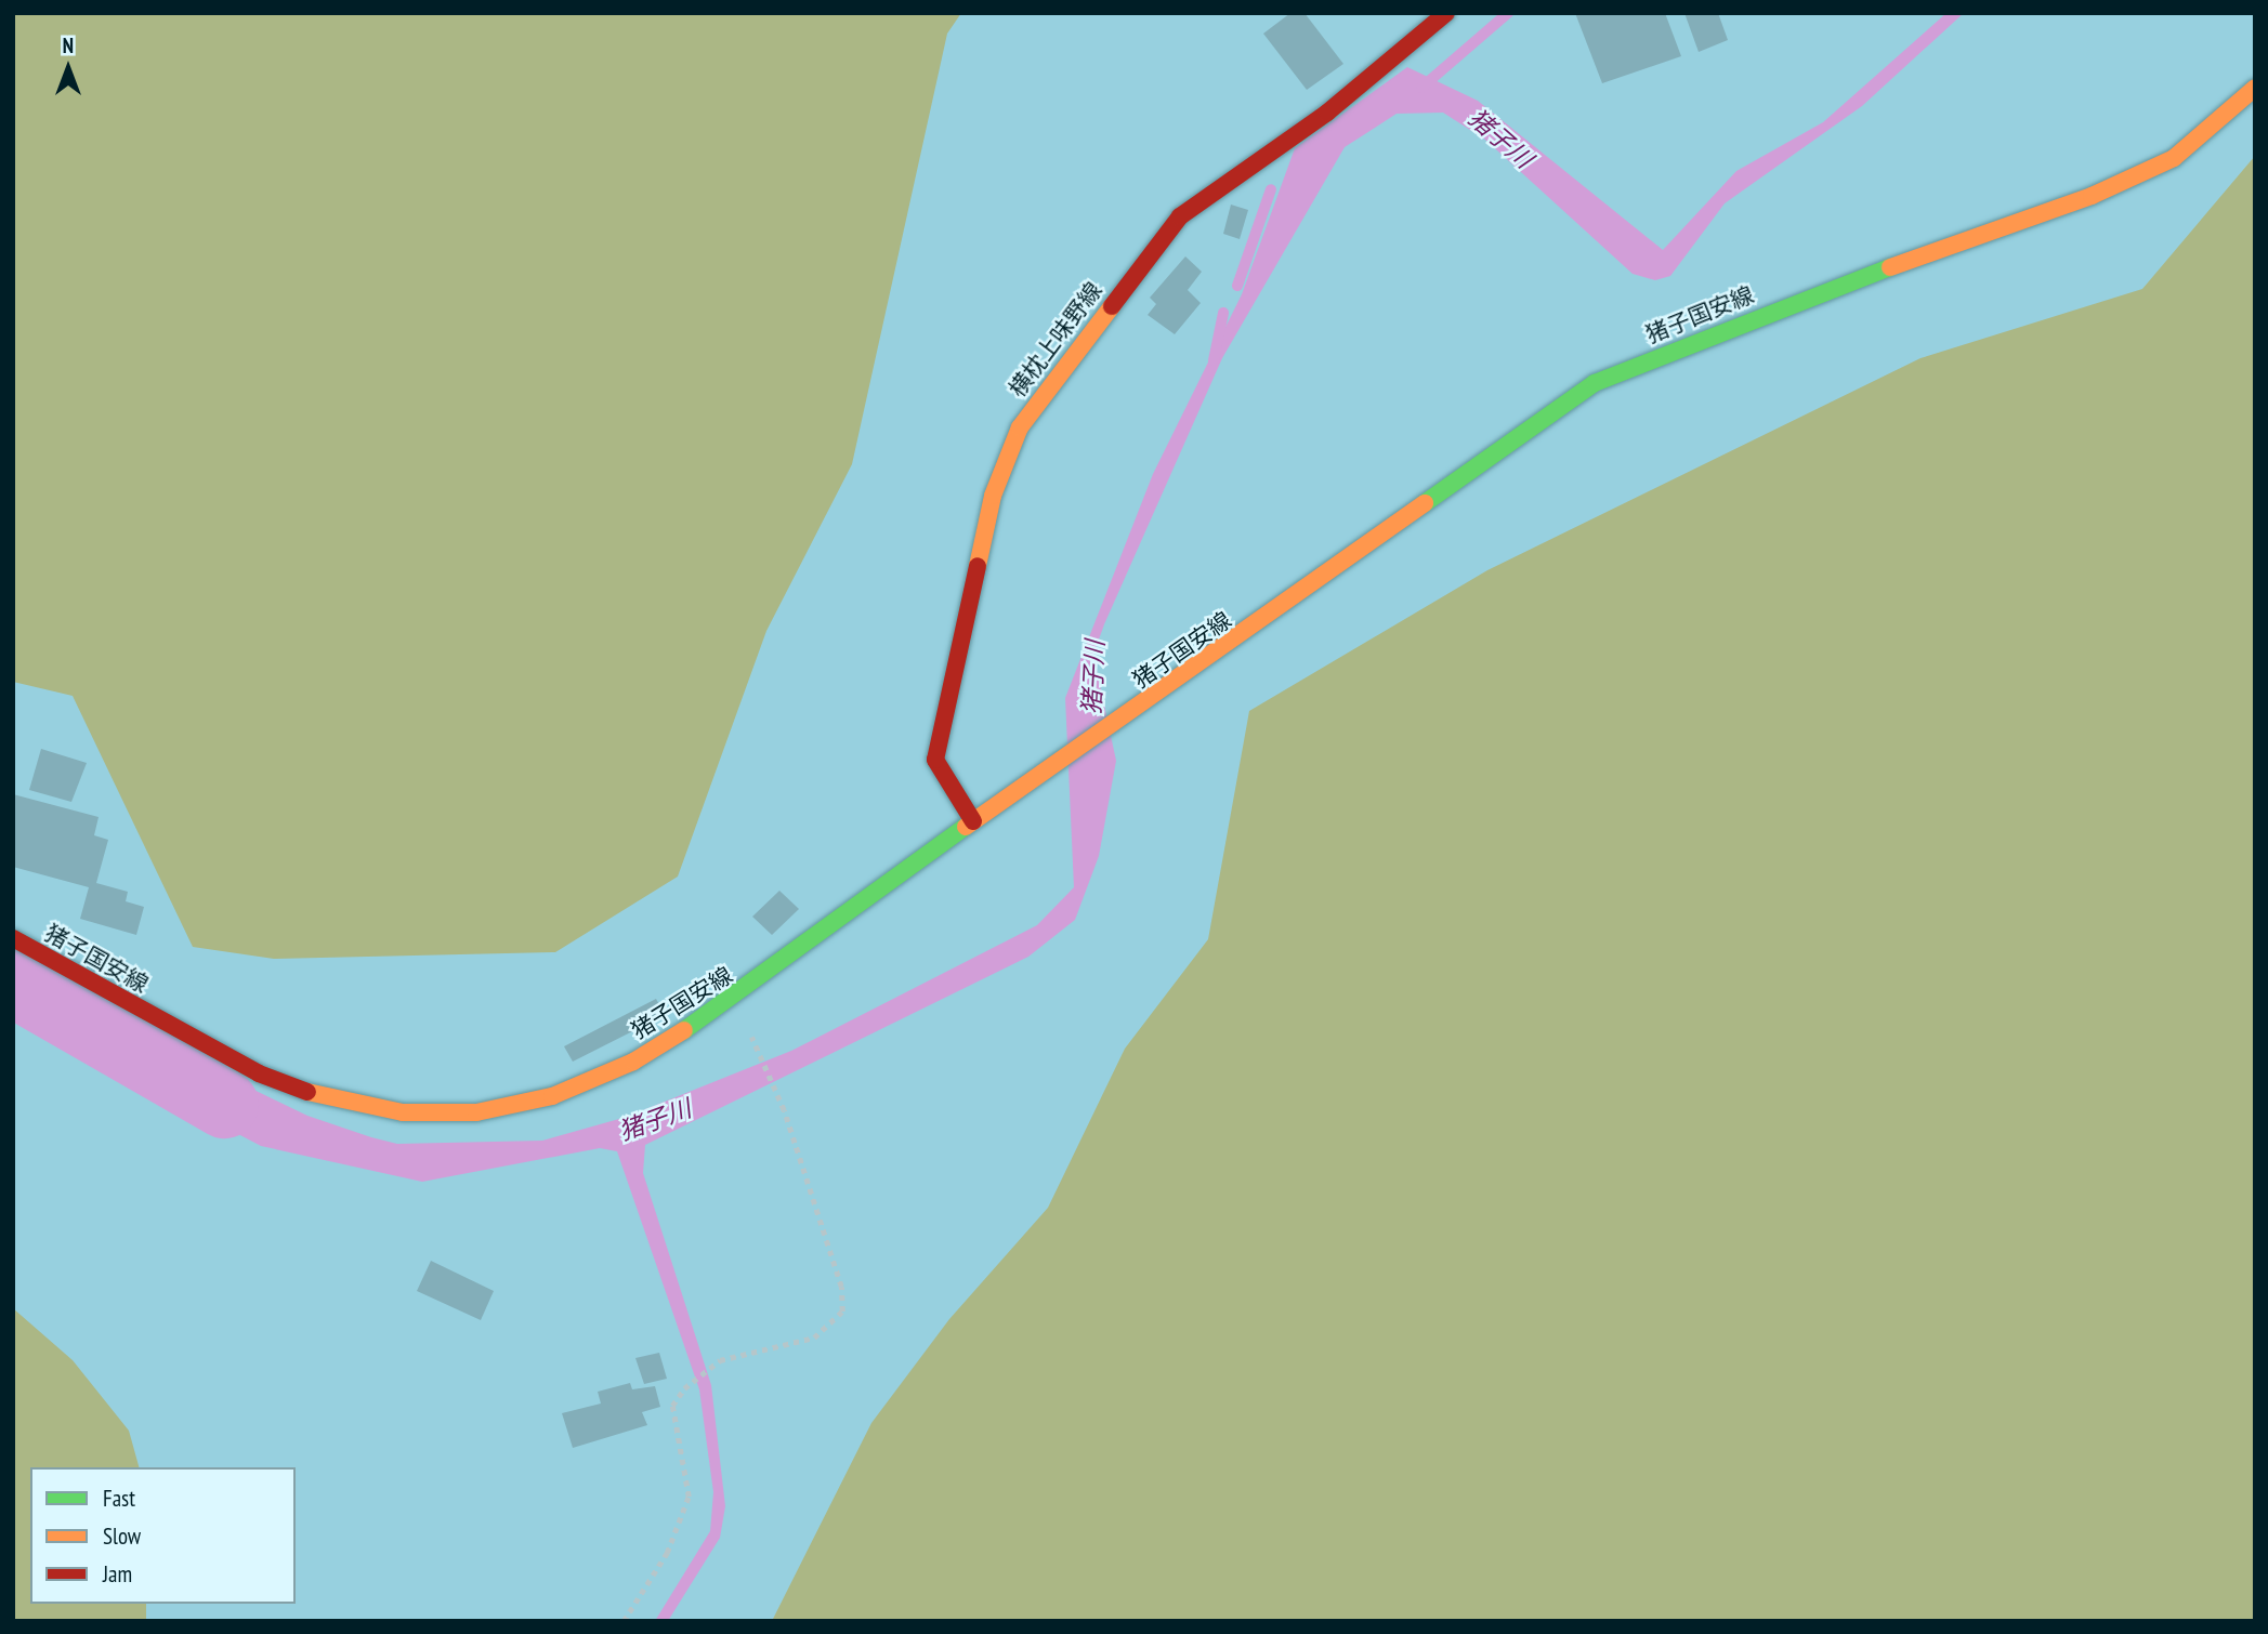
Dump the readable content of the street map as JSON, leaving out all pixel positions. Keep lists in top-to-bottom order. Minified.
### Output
{"streets":{"main road":["猪子国安線","横枕上味野線"]},"crossings":[["猪子国安線","横枕上味野線"]],"water":["猪子川"],"legend":["Fast","Slow","Jam"],"north":"top"}
